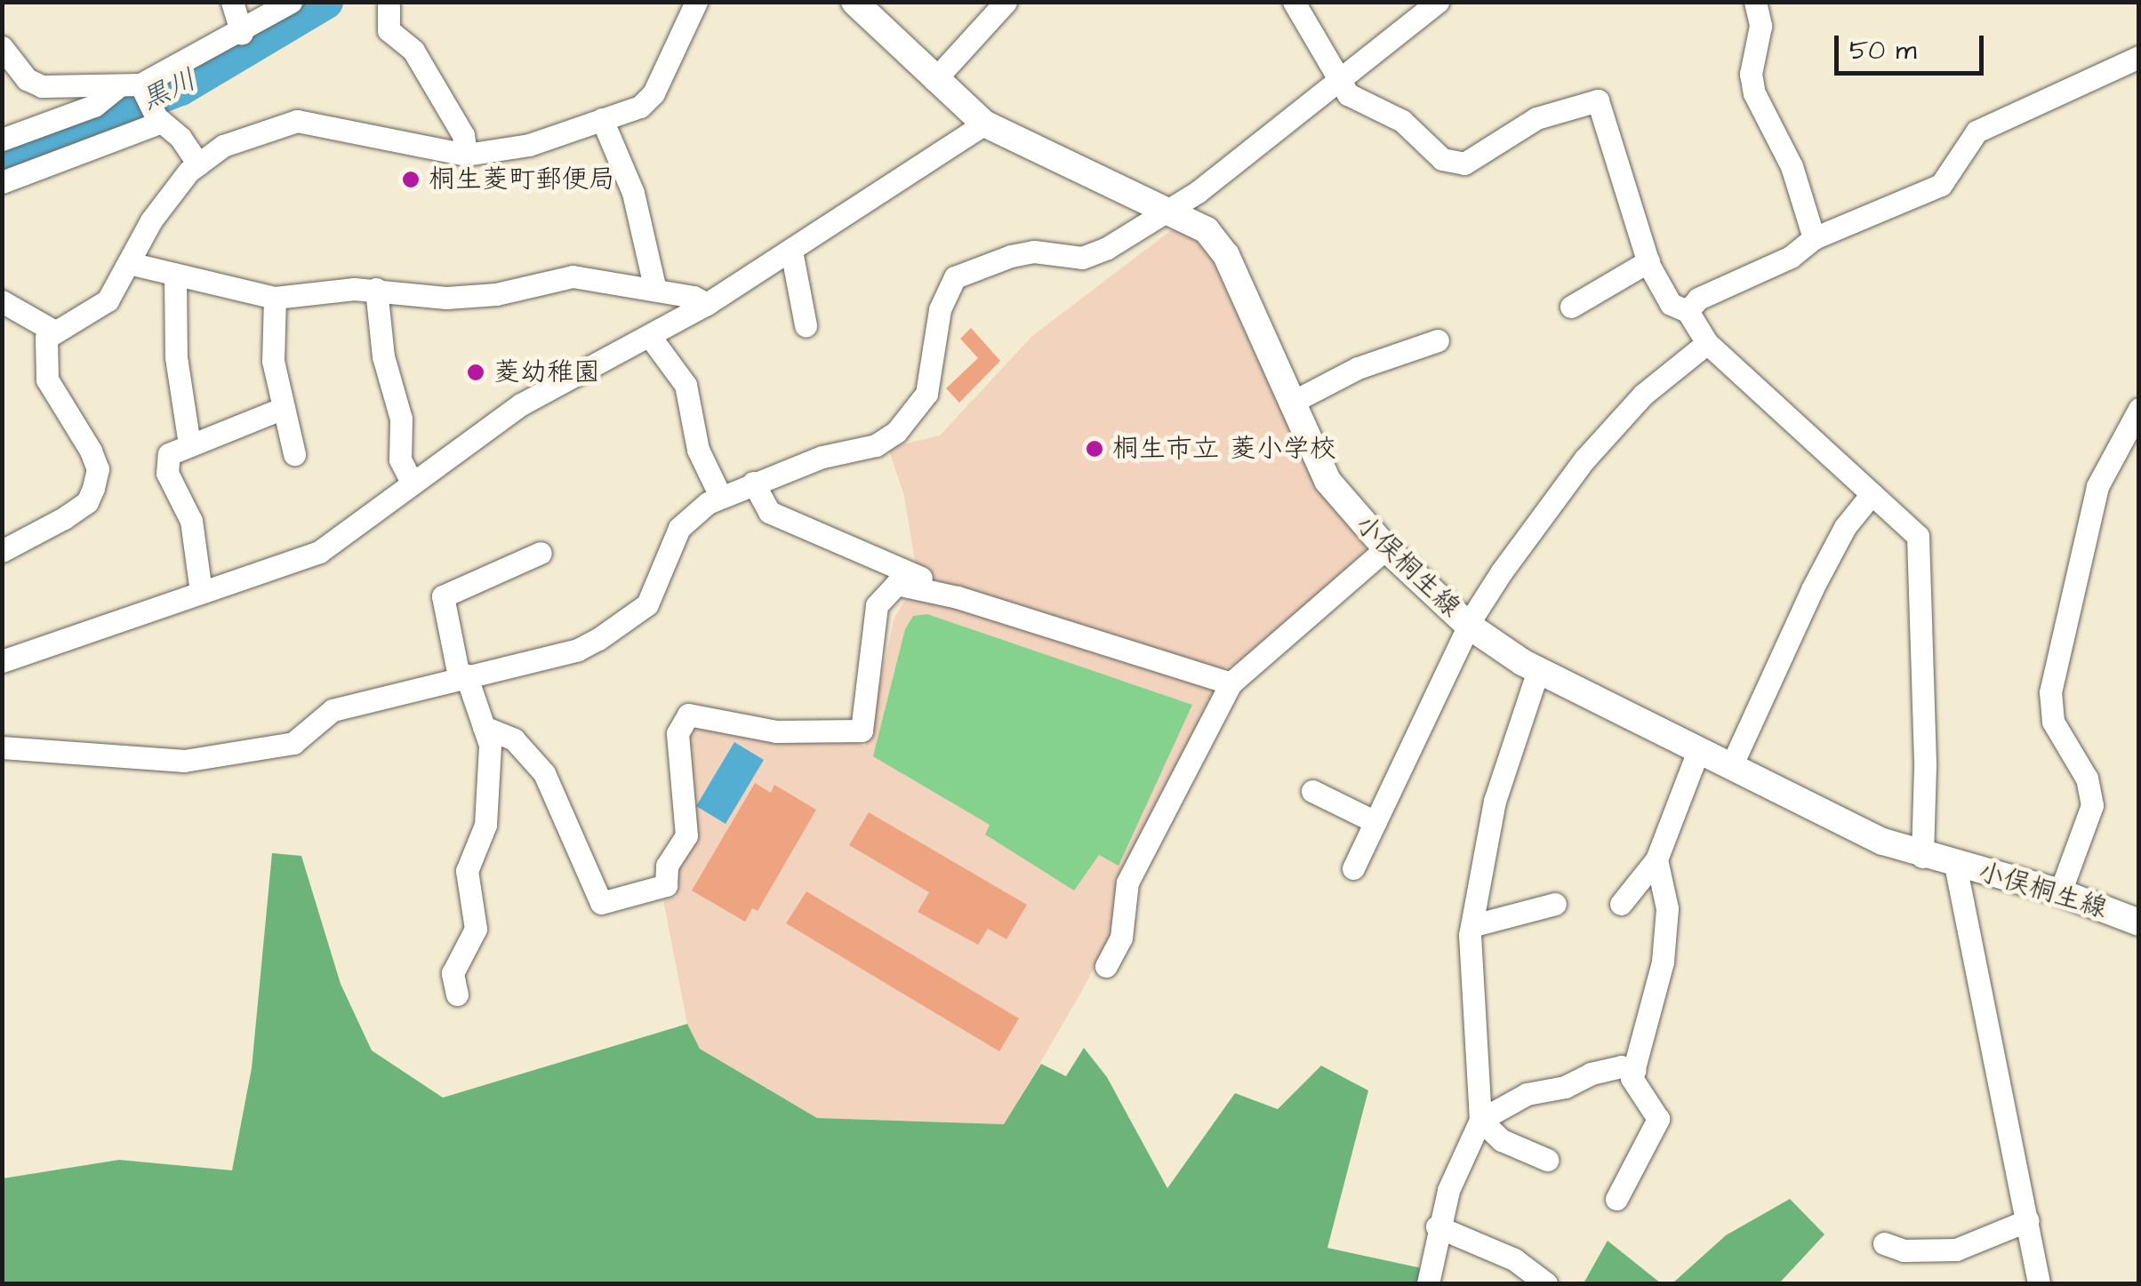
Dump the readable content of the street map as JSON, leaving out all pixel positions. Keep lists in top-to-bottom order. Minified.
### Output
{"streets":{"main road":["小俣桐生線"]},"water":["黒川"],"places":["桐生菱町郵便局","菱幼稚園","桐生市立 菱小学校"],"scale_bar":"50 m"}
